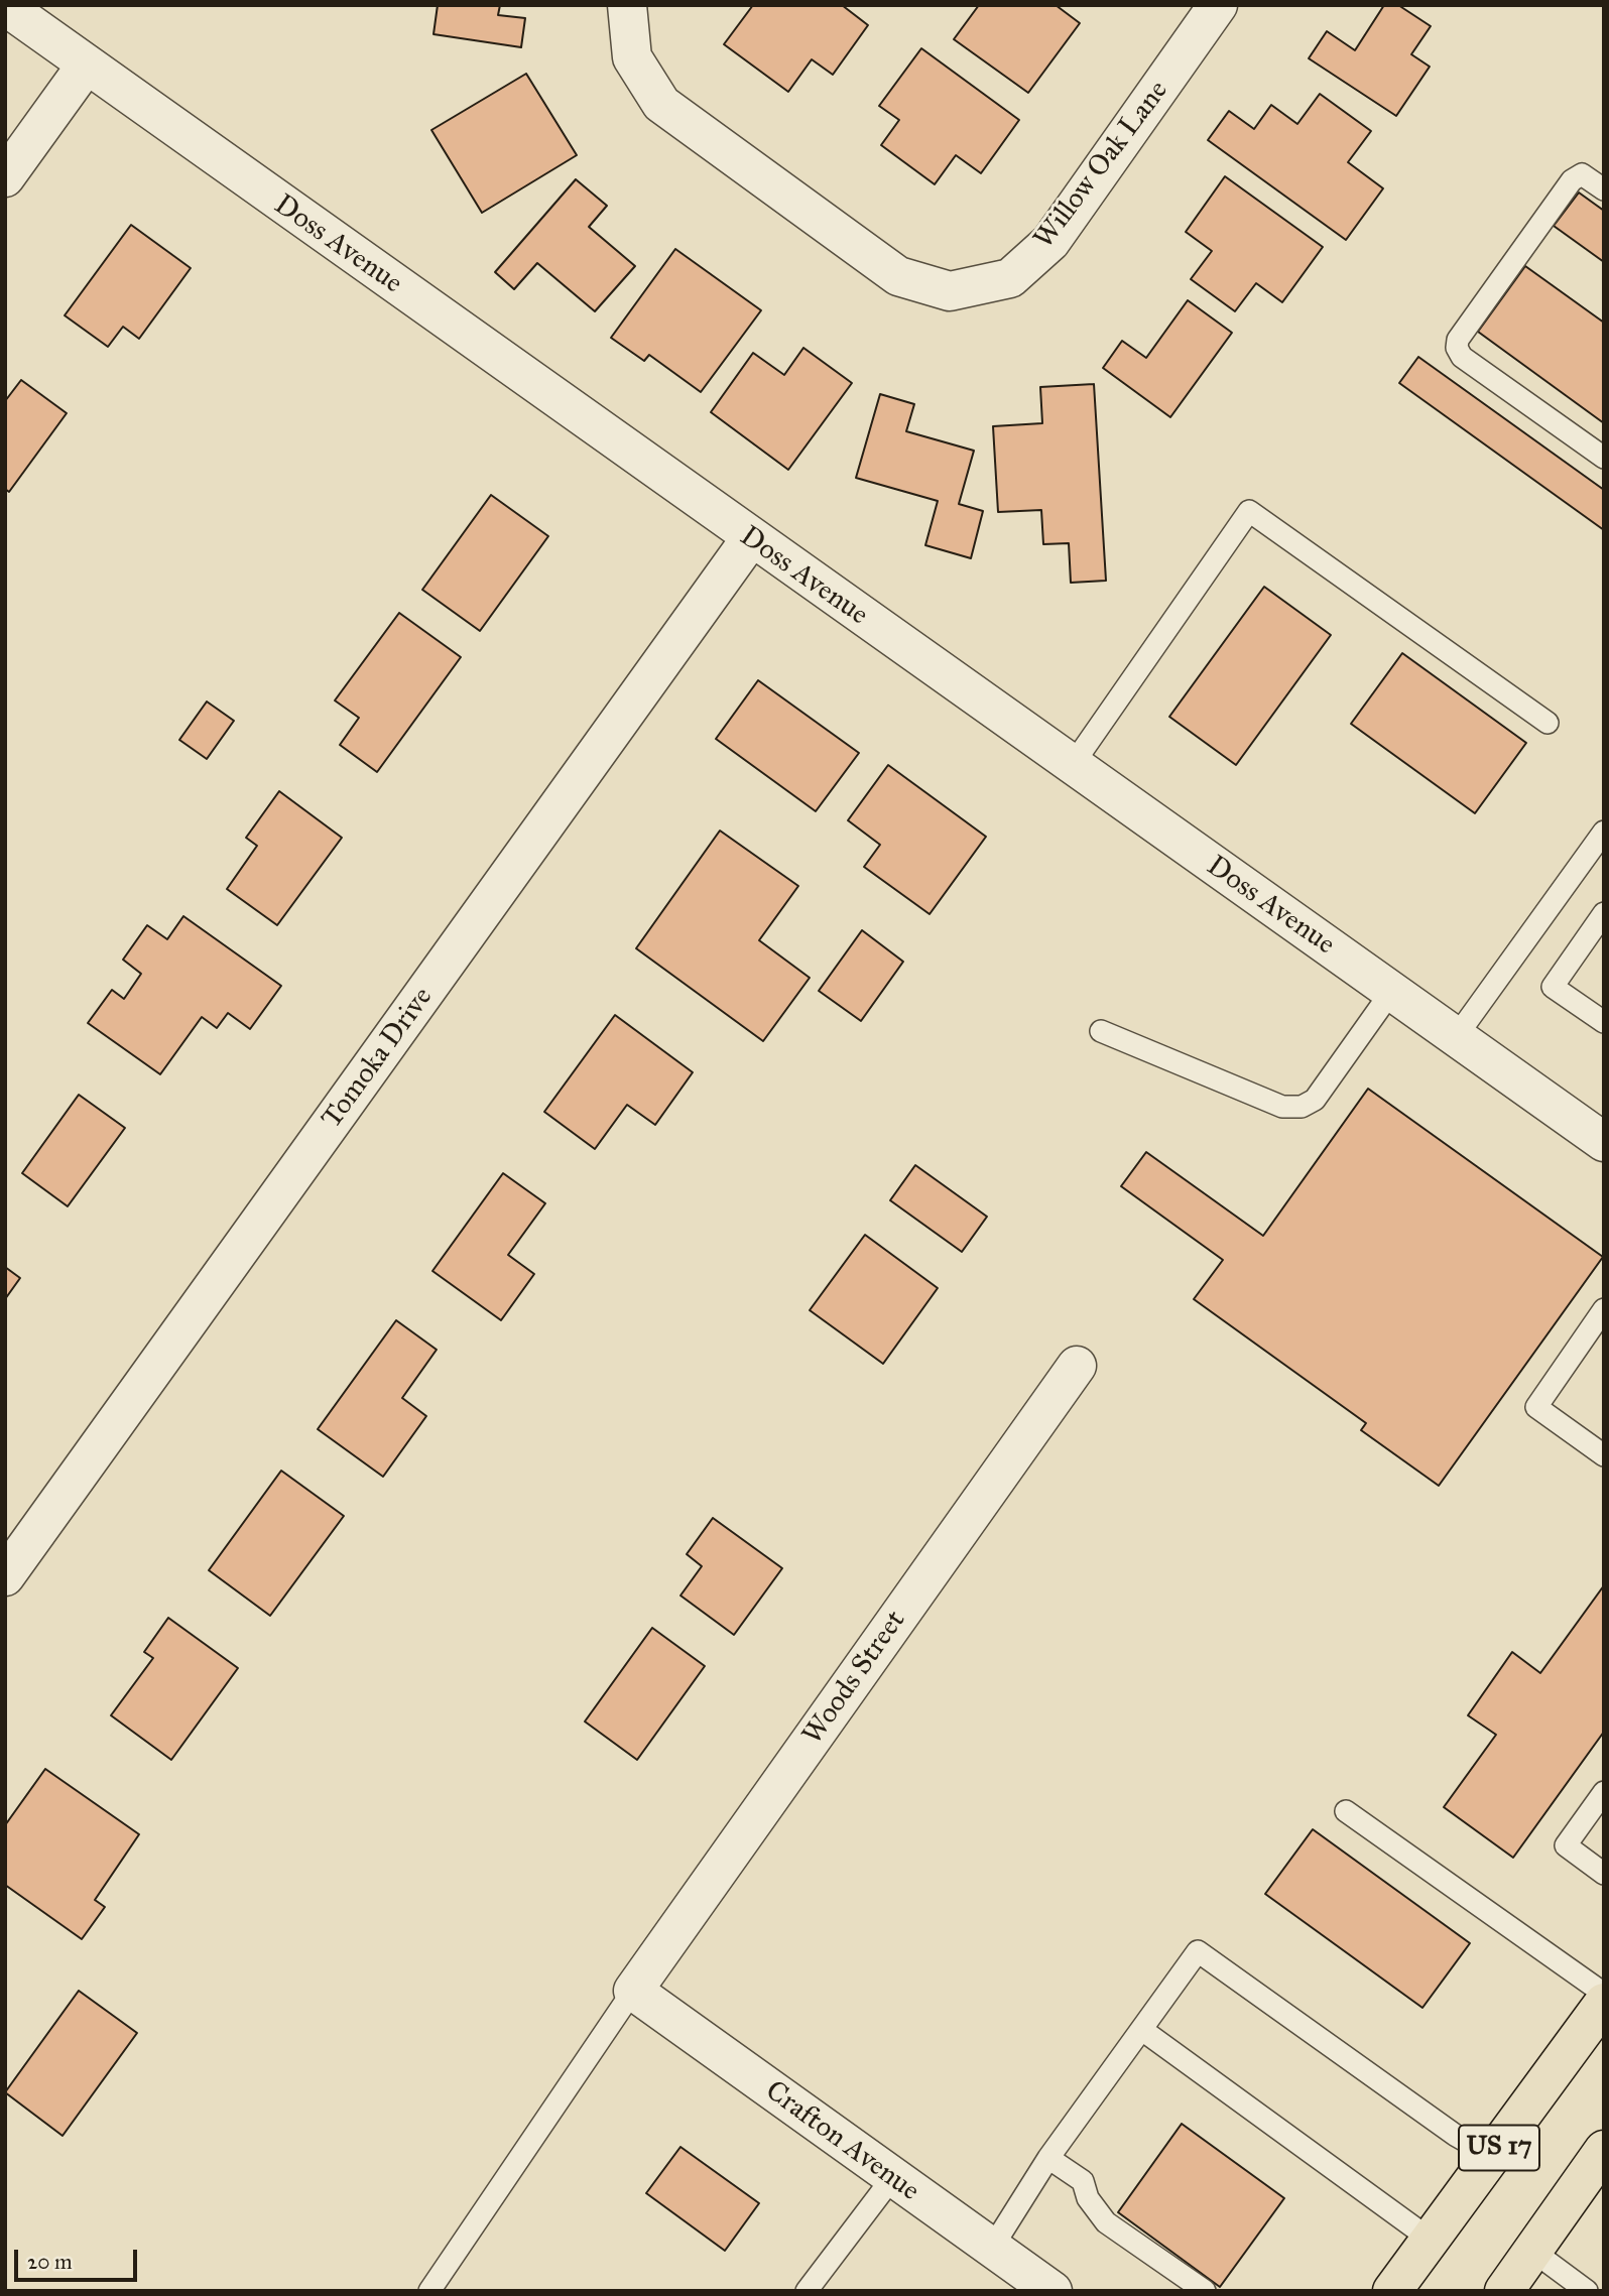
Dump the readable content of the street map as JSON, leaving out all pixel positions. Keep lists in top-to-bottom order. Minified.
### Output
{"streets":{"main road":["US 17"],"street":["Willow Oak Lane","Doss Avenue","Tomoka Drive","Woods Street","Crafton Avenue"]},"crossings":[["Doss Avenue","Tomoka Drive"],["Woods Street","Crafton Avenue"]],"scale_bar":"20 m"}
